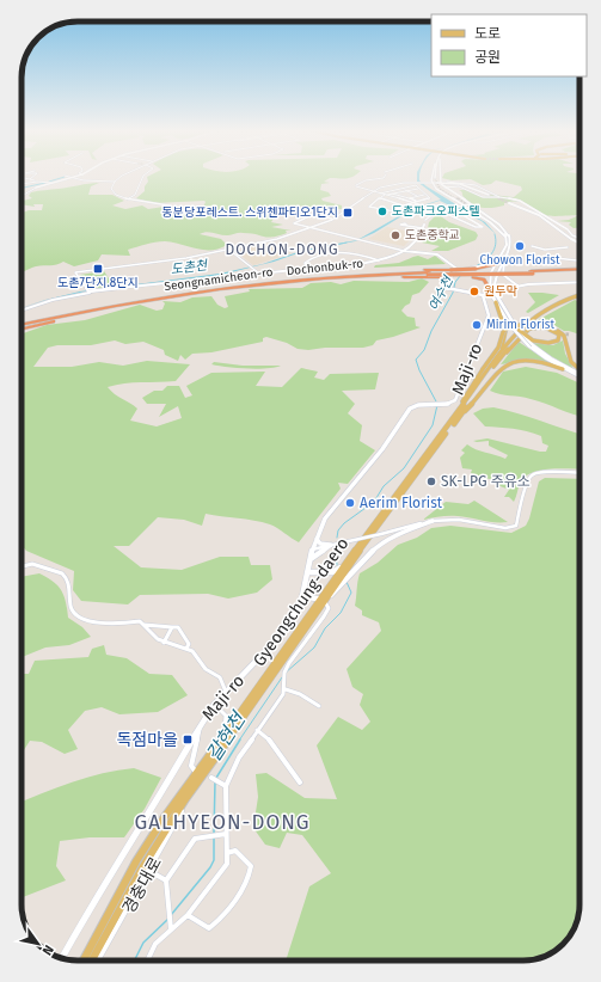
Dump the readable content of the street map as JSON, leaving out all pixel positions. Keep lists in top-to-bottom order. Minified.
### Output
{"streets":{"highway":["Seongnamicheon-ro"],"main road":["Dochonbuk-ro","Maji-ro","Gyeongchung-daero"],"street":["경충대로"]},"crossings":[["Gyeongchung-daero","경충대로"]],"districts":["DOCHON-DONG","GALHYEON-DONG"],"water":["도촌천","여수천","갈현천"],"places":{"other":["도촌파크오피스텔","도촌중학교","Chowon Florist","원두막","Mirim Florist","SK-LPG 주유소","Aerim Florist"],"transit":["동분당포레스트. 스위첸파티오1단지","도촌7단지.8단지","독점마을"]},"legend":["도로","공원"],"north":"bottom right"}
